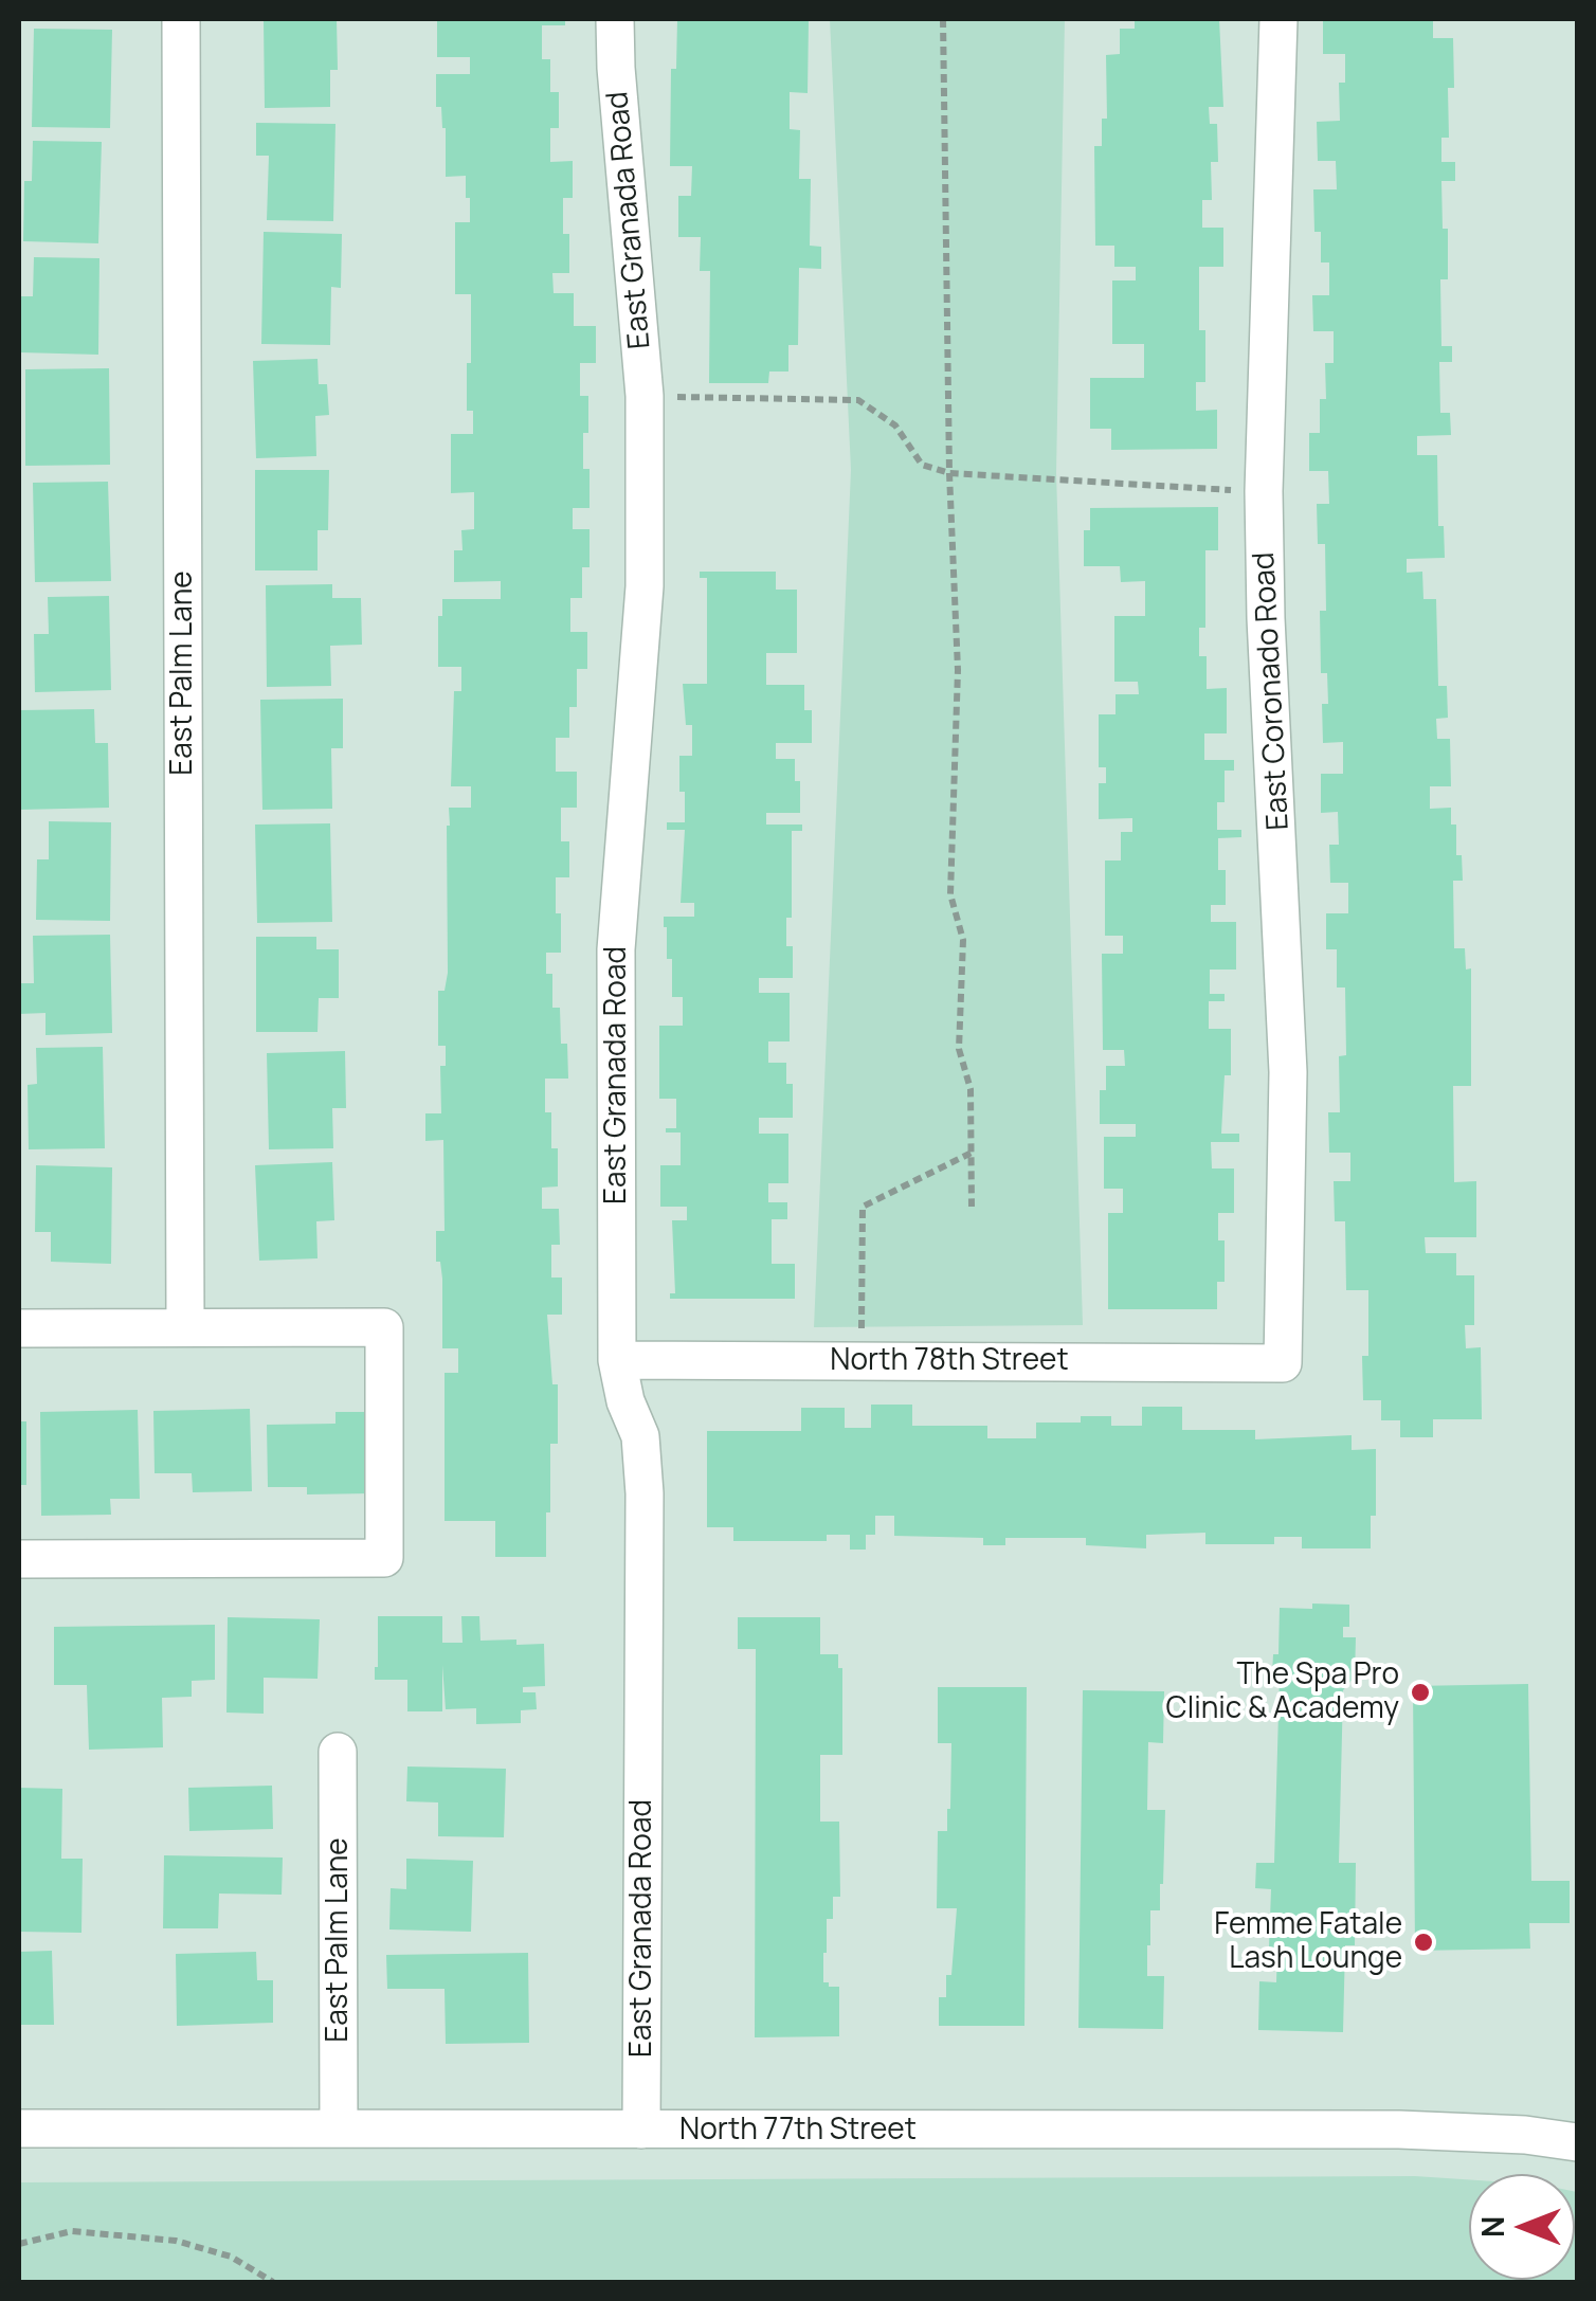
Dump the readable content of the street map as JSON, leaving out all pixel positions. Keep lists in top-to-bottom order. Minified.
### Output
{"streets":{"street":["East Granada Road","East Palm Lane","East Coronado Road","North 78th Street","North 77th Street"]},"crossings":[["East Granada Road","North 78th Street"],["East Granada Road","North 77th Street"],["East Palm Lane","North 77th Street"],["East Coronado Road","North 78th Street"]],"places":["The Spa Pro Clinic & Academy","Femme Fatale Lash Lounge"],"north":"left"}
